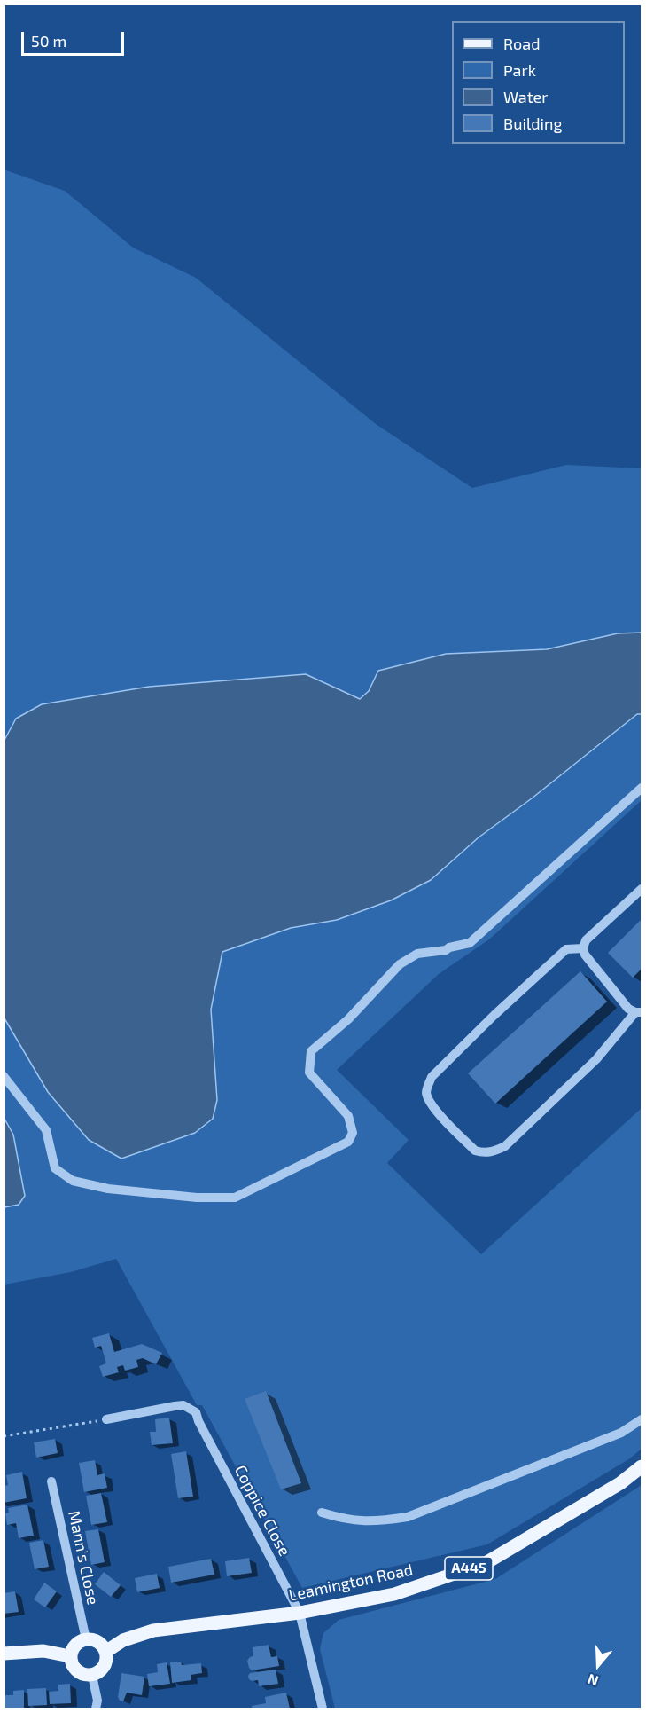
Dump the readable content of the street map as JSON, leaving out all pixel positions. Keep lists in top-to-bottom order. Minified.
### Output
{"streets":{"main road":["A445","Leamington Road"],"street":["Coppice Close","Mann's Close"]},"crossings":[["Coppice Close","Leamington Road"],["Mann's Close","Leamington Road"]],"legend":["Road","Park","Water","Building"],"scale_bar":"50 m","north":"bottom"}
